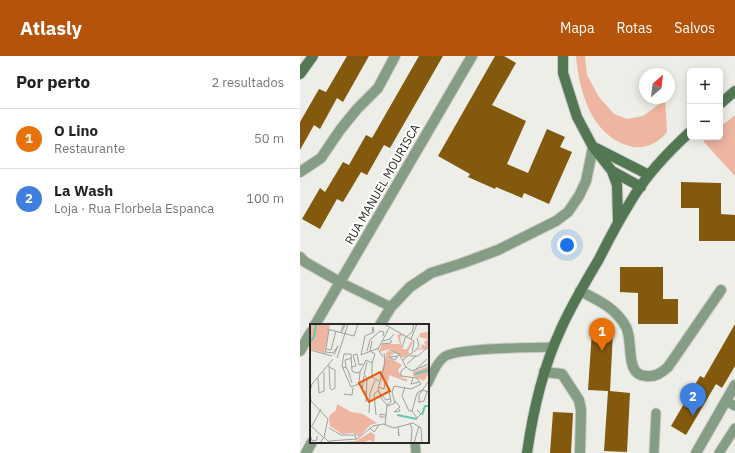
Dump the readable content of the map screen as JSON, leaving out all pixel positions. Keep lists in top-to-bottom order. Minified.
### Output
{"streets":{"street":["RUA MANUEL MOURISCA"]},"north":"top right","page":{"header":"Atlasly","nav":["Mapa","Rotas","Salvos"],"heading":["Por perto","2 resultados"],"map_buttons":["+","−"],"list":[{"mark":"1","name":"O Lino","note":"Restaurante","value":"50 m"},{"mark":"2","name":"La Wash","note":"Loja · Rua Florbela Espanca","value":"100 m"}],"pins":["1","2"]}}
